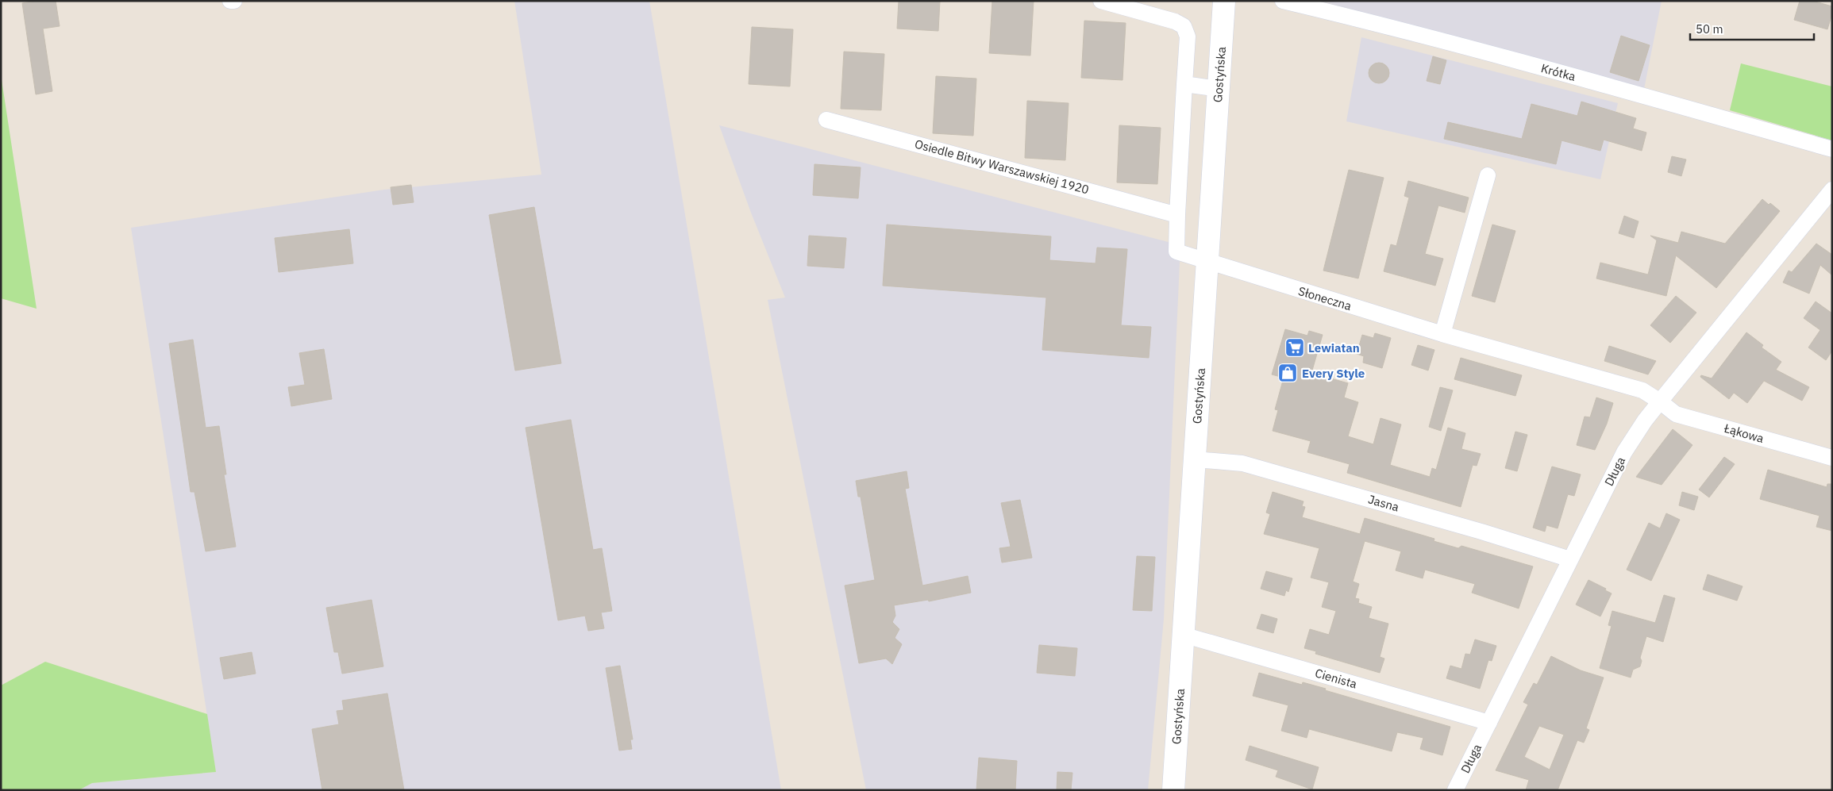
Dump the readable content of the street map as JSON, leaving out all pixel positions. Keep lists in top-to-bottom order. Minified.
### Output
{"streets":{"main road":["Gostyńska"],"street":["Krótka","Osiedle Bitwy Warszawskiej 1920","Słoneczna","Łąkowa","Długa","Jasna","Cienista"]},"crossings":[["Gostyńska","Słoneczna"],["Gostyńska","Jasna"],["Gostyńska","Cienista"],["Słoneczna","Łąkowa"],["Słoneczna","Długa"],["Łąkowa","Długa"],["Długa","Jasna"],["Długa","Cienista"]],"places":{"supermarket":["Lewiatan"],"shop":["Every Style"]},"scale_bar":"50 m"}
